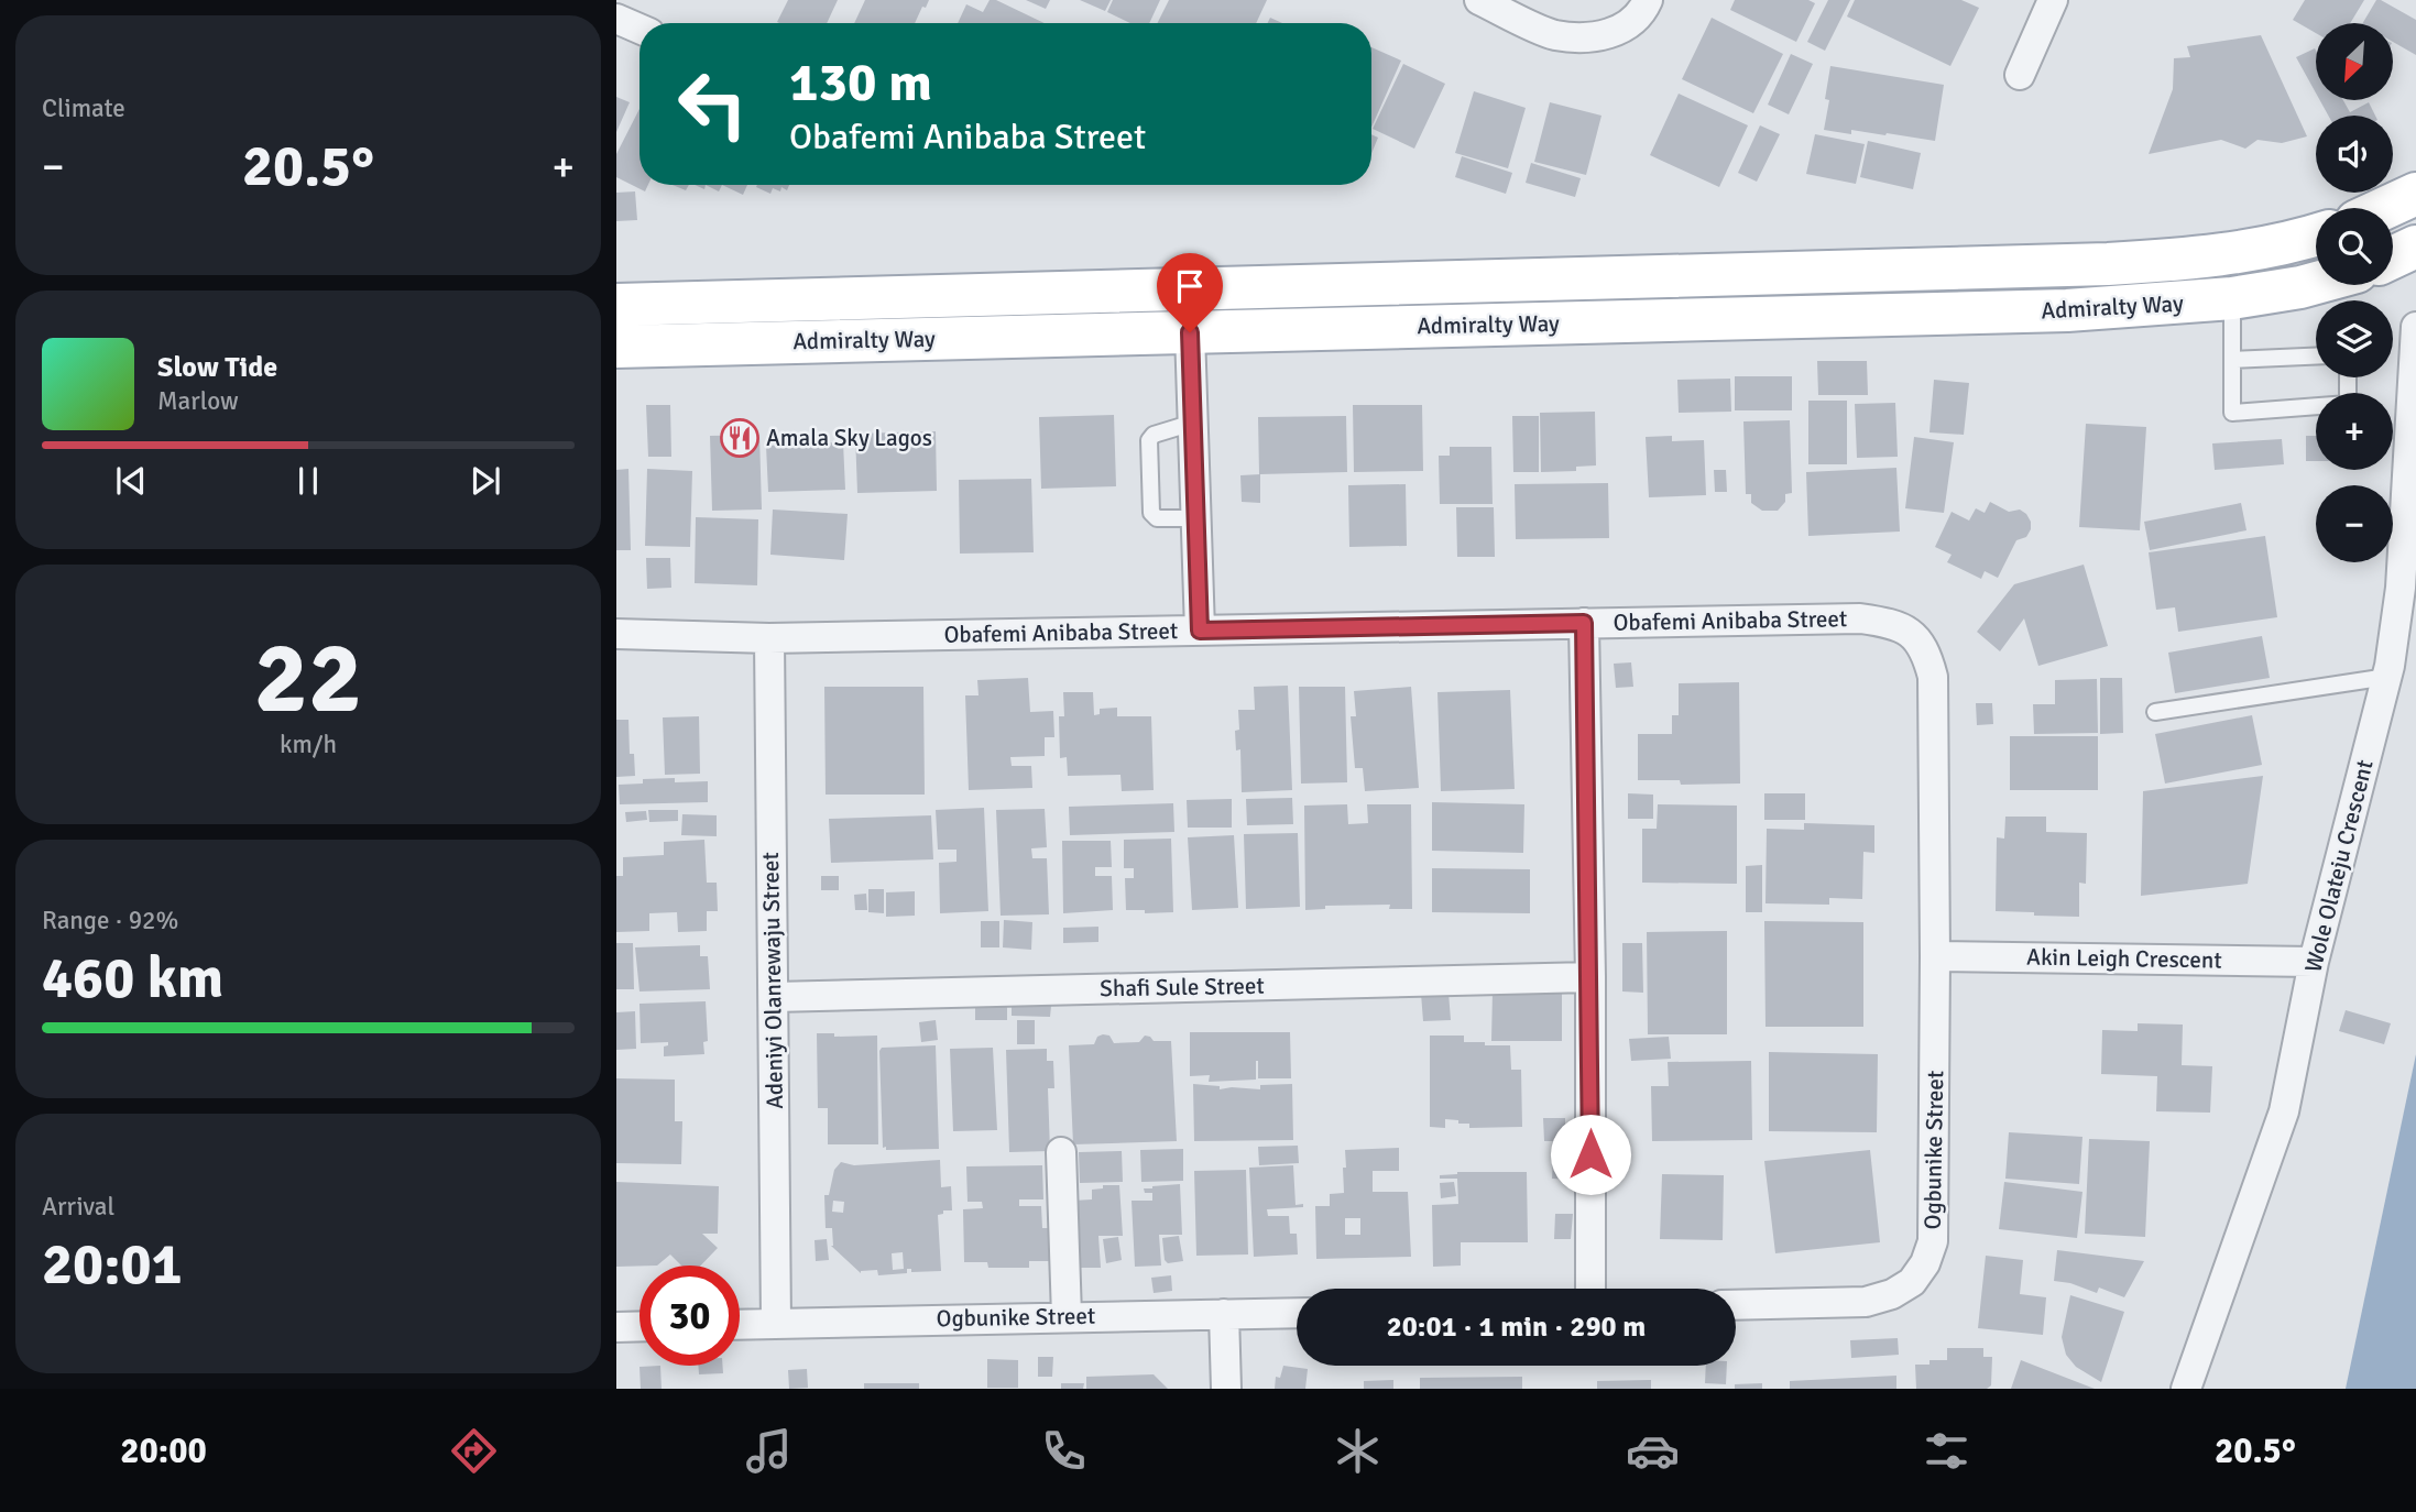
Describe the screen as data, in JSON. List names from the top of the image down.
{
  "streets": {
    "main road": ["Admiralty Way"],
    "street": [
      "Obafemi Anibaba Street",
      "Wole Olateju Crescent",
      "Akin Leigh Crescent",
      "Adeniyi Olanrewaju Street",
      "Shafi Sule Street",
      "Ogbunike Street"
    ]
  },
  "crossings": [
    ["Obafemi Anibaba Street", "Akin Leigh Crescent"],
    ["Obafemi Anibaba Street", "Adeniyi Olanrewaju Street"],
    ["Obafemi Anibaba Street", "Ogbunike Street"],
    ["Wole Olateju Crescent", "Akin Leigh Crescent"],
    ["Akin Leigh Crescent", "Ogbunike Street"],
    ["Adeniyi Olanrewaju Street", "Shafi Sule Street"],
    ["Adeniyi Olanrewaju Street", "Ogbunike Street"]
  ],
  "places": {
    "restaurant": ["Amala Sky Lagos"]
  },
  "north": "bottom left",
  "page": {
    "tile": [
      "Climate",
      ["22", "km/h"],
      ["Range · 92%", "460 km"],
      ["Arrival", "20:01"]
    ],
    "map_buttons": ["+", "−"],
    "turn": ["130 m", "Obafemi Anibaba Street"],
    "heat": ["−", "20.5°", "+"],
    "song": ["Slow Tide", "Marlow"],
    "limit": "30",
    "trip": "20:01 · 1 min · 290 m",
    "tabs": ["20:00", "20.5°"]
  }
}
